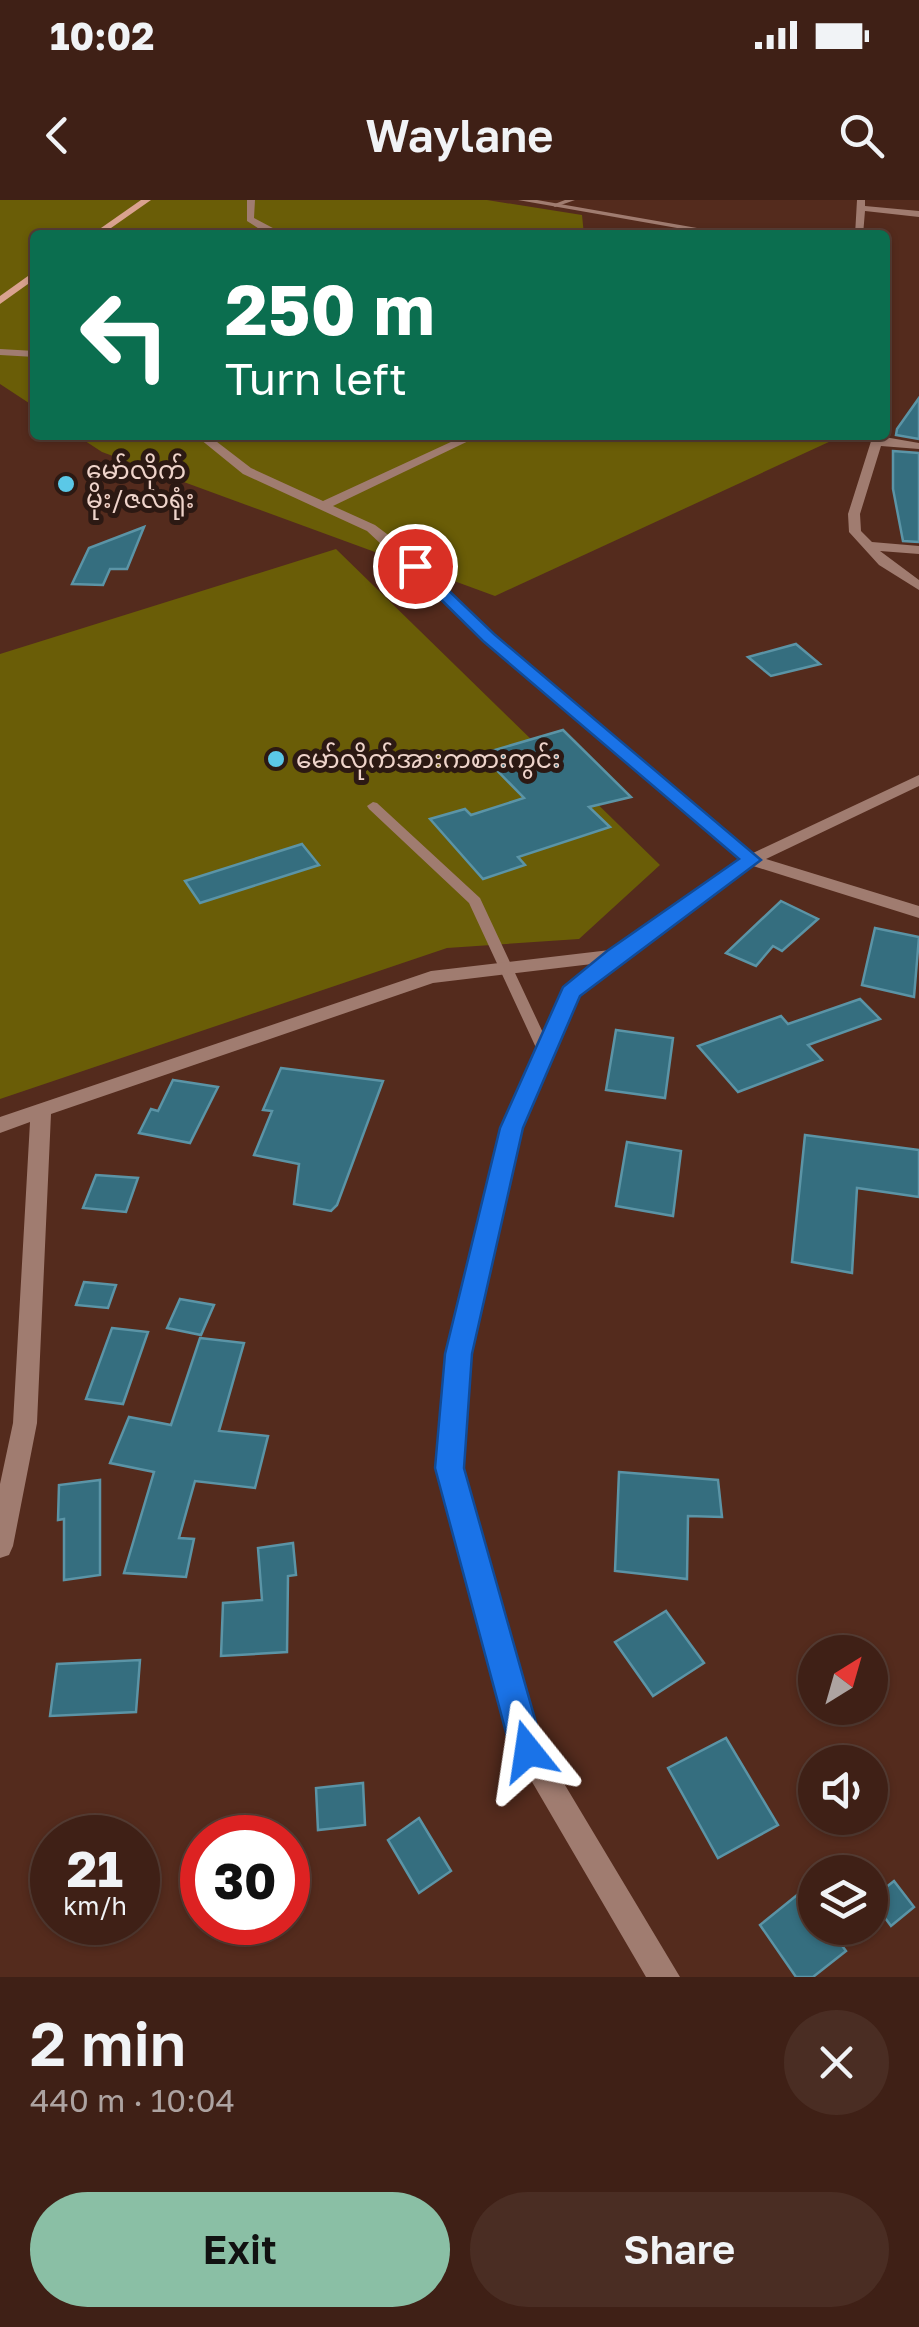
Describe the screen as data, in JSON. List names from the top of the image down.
{
  "places": ["မော်လိုက် မိုး/ဇလရုံး", "မော်လိုက်အားကစားကွင်း"],
  "north": "top right",
  "page": {
    "status": "10:02",
    "header": "Waylane",
    "turn": ["250 m", "Turn left"],
    "speed": "21 km/h",
    "limit": "30",
    "heading": ["2 min", "440 m · 10:04"],
    "buttons": ["Exit", "Share"]
  }
}
